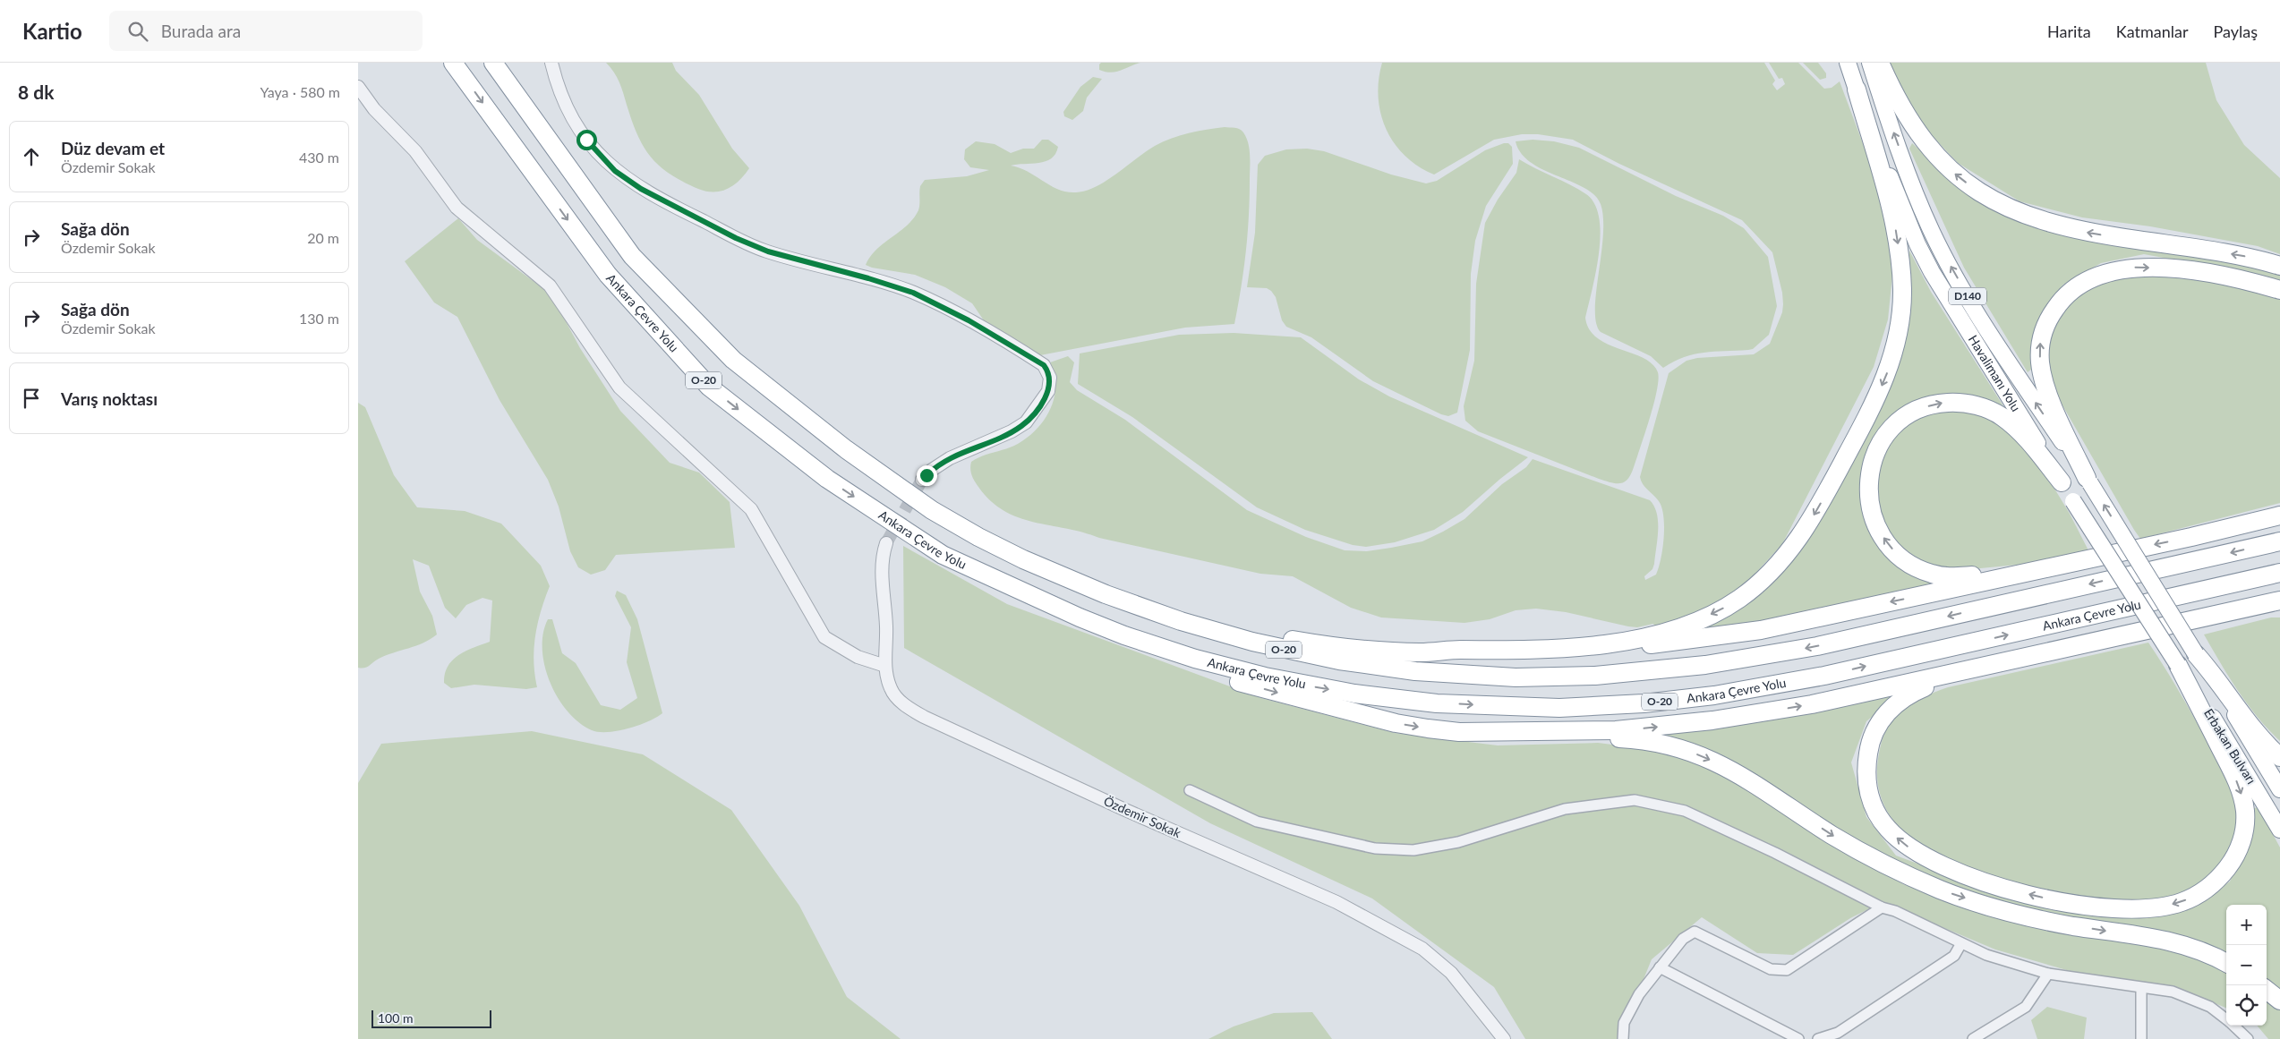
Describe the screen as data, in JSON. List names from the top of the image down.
{
  "streets": {
    "highway": [
      "D140",
      "Ankara Çevre Yolu",
      "Havalimanı Yolu",
      "O-20",
      "Erbakan Bulvarı"
    ],
    "street": ["Özdemir Sokak"]
  },
  "crossings": [
    ["Havalimanı Yolu", "Erbakan Bulvarı"]
  ],
  "scale_bar": "100 m",
  "page": {
    "header": "Kartio",
    "search": "Burada ara",
    "nav": ["Harita", "Katmanlar", "Paylaş"],
    "heading": ["8 dk", "Yaya · 580 m"],
    "list": [
      ["Düz devam et", "Özdemir Sokak", "430 m"],
      ["Sağa dön", "Özdemir Sokak", "20 m"],
      ["Sağa dön", "Özdemir Sokak", "130 m"],
      "Varış noktası"
    ],
    "map_buttons": ["+", "−"],
    "scale": "100 m"
  }
}
